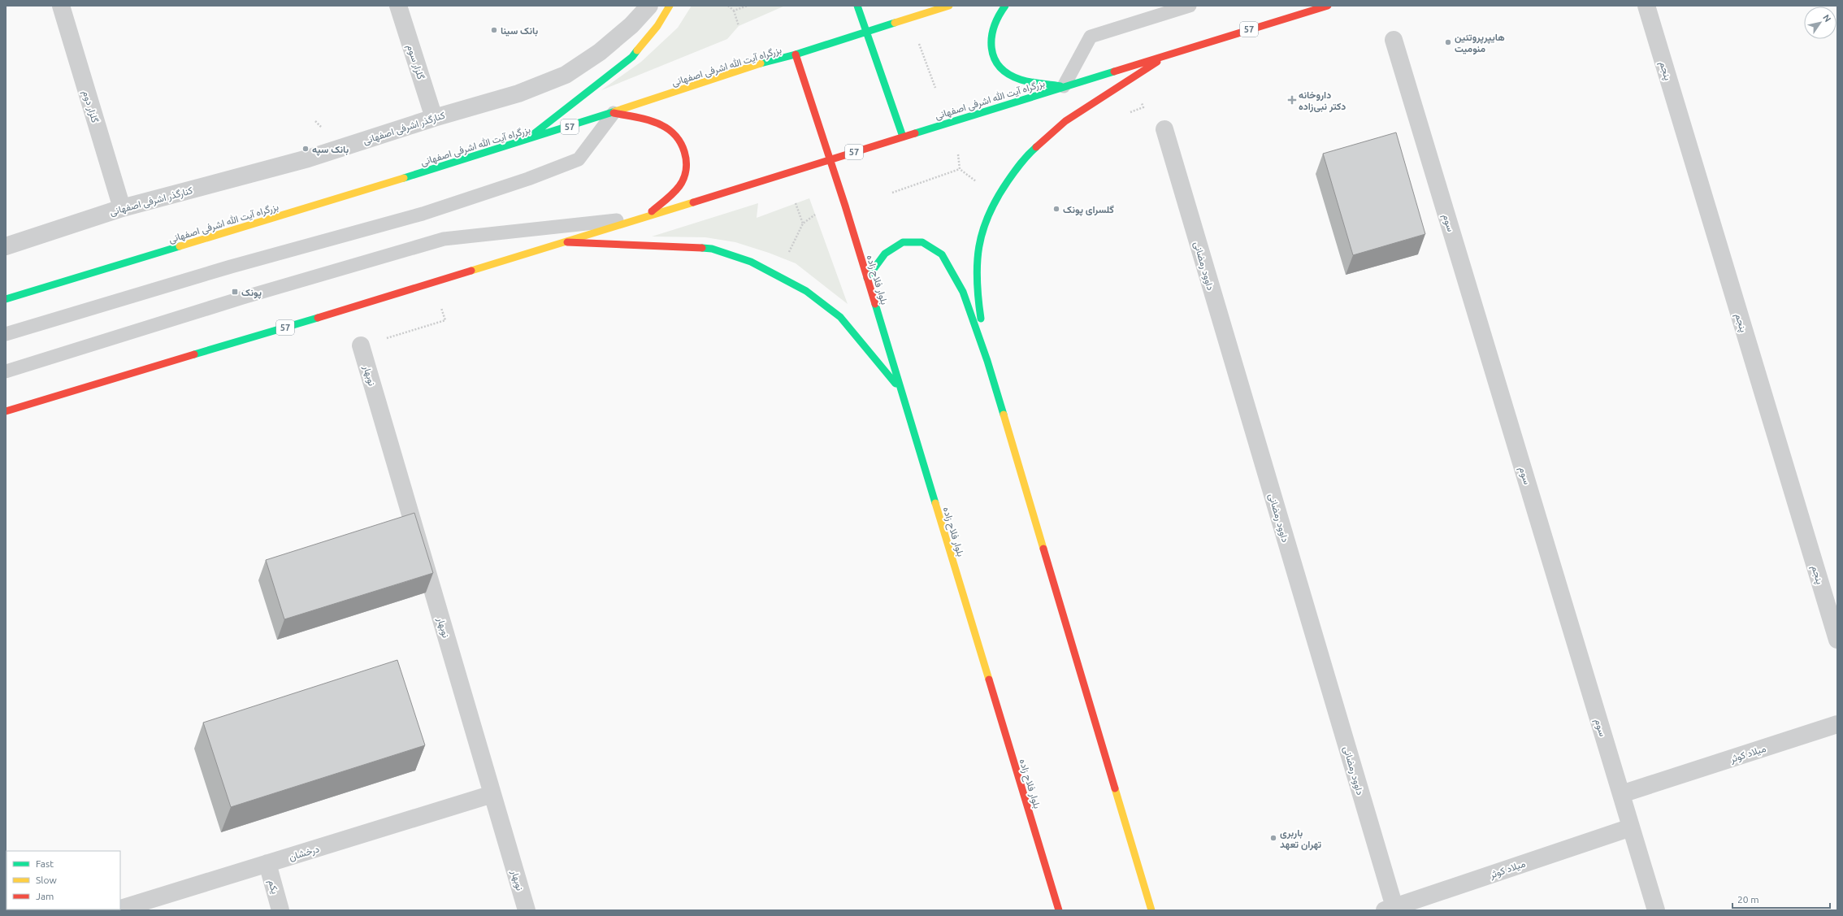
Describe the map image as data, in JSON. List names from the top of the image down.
{
  "streets": {
    "main road": ["57", "بزرگراه آیت الله اشرفی اصفهانی", "بلوار فلاح زاده"],
    "street": [
      "گلزار سوم",
      "پنجم",
      "گلزار دوم",
      "کنارگذر اشرفی اصفهانی",
      "سوم",
      "داوود رمضانی",
      "نوبهار",
      "میلاد کوثر",
      "درخشان",
      "یکم"
    ]
  },
  "crossings": [
    ["57", "بزرگراه آیت الله اشرفی اصفهانی"],
    ["گلزار سوم", "کنارگذر اشرفی اصفهانی"],
    ["بزرگراه آیت الله اشرفی اصفهانی", "بلوار فلاح زاده"],
    ["گلزار دوم", "کنارگذر اشرفی اصفهانی"],
    ["سوم", "میلاد کوثر"],
    ["داوود رمضانی", "میلاد کوثر"],
    ["نوبهار", "درخشان"],
    ["درخشان", "یکم"]
  ],
  "places": {
    "other": [
      "بانک سینا",
      "هایپرپروتئین منومیت",
      "بانک سپه",
      "گلسرای پونک",
      "باربری تهران تعهد"
    ],
    "health": ["داروخانه دکتر نبی‌زاده"],
    "transit": ["پونک"]
  },
  "legend": ["Fast", "Slow", "Jam"],
  "scale_bar": "20 m",
  "north": "top right"
}
